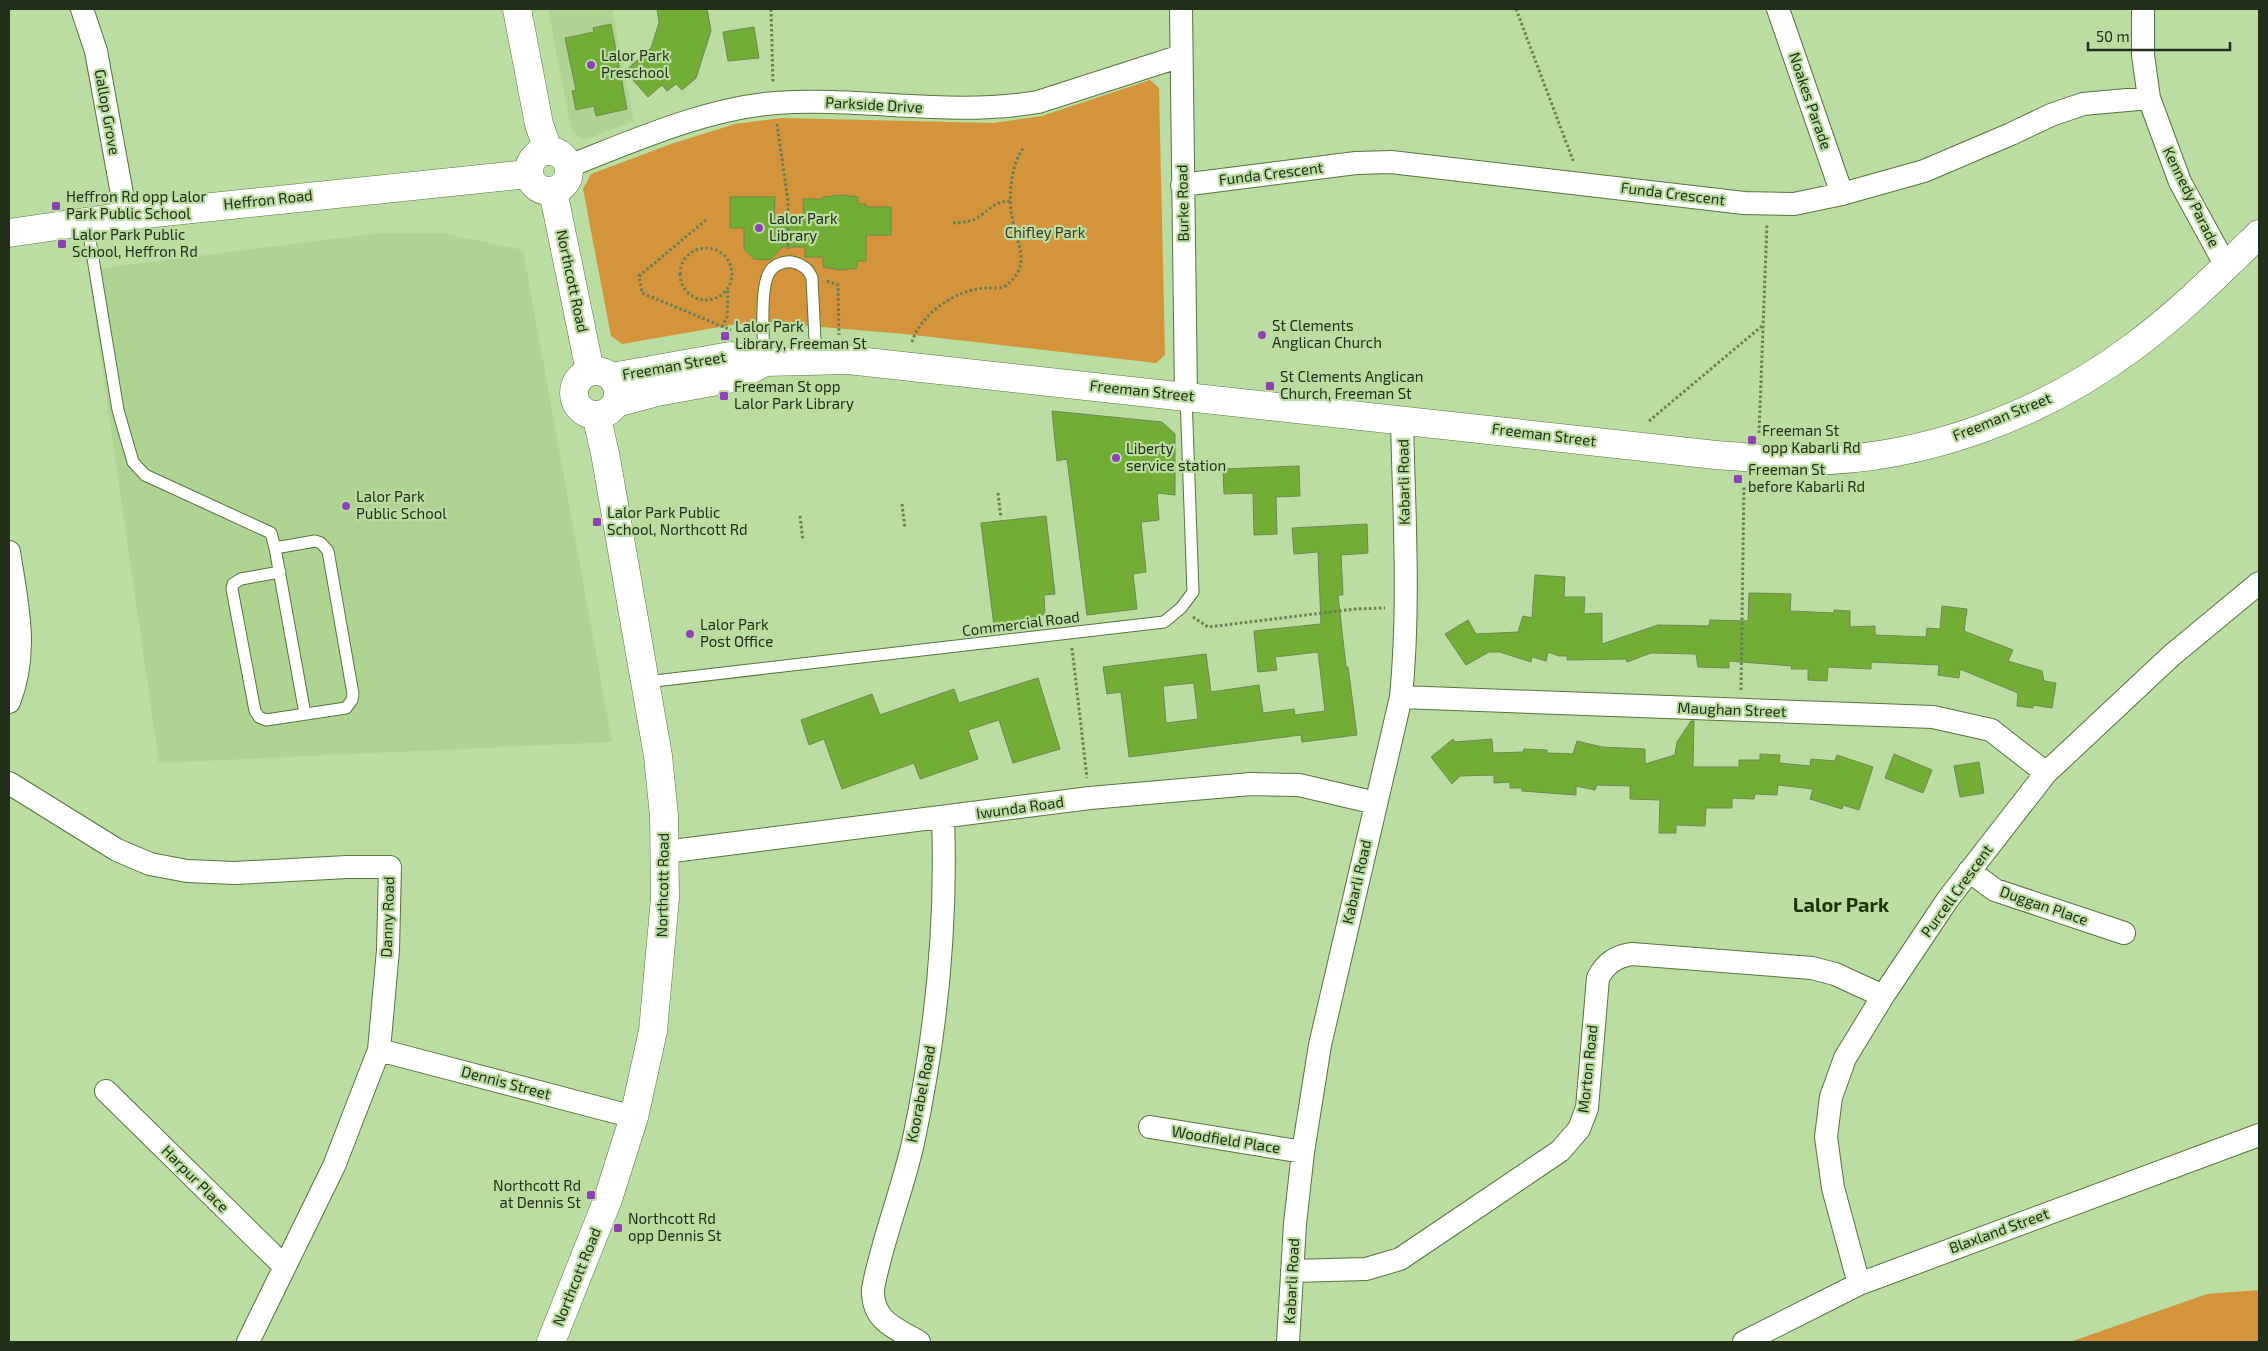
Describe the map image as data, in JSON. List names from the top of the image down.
{
  "streets": {
    "street": [
      "Noakes Parade",
      "Parkside Drive",
      "Gallop Grove",
      "Funda Crescent",
      "Kennedy Parade",
      "Heffron Road",
      "Burke Road",
      "Northcott Road",
      "Freeman Street",
      "Kabarli Road",
      "Maughan Street",
      "Iwunda Road",
      "Purcell Crescent",
      "Duggan Place",
      "Danny Road",
      "Morton Road",
      "Dennis Street",
      "Koorabel Road",
      "Woodfield Place",
      "Harpur Place",
      "Blaxland Street"
    ],
    "lane": ["Commercial Road"]
  },
  "crossings": [
    ["Noakes Parade", "Funda Crescent"],
    ["Parkside Drive", "Heffron Road"],
    ["Parkside Drive", "Burke Road"],
    ["Parkside Drive", "Northcott Road"],
    ["Gallop Grove", "Heffron Road"],
    ["Funda Crescent", "Kennedy Parade"],
    ["Funda Crescent", "Burke Road"],
    ["Kennedy Parade", "Freeman Street"],
    ["Heffron Road", "Northcott Road"],
    ["Burke Road", "Freeman Street"],
    ["Burke Road", "Commercial Road"],
    ["Northcott Road", "Freeman Street"],
    ["Northcott Road", "Commercial Road"],
    ["Northcott Road", "Iwunda Road"],
    ["Northcott Road", "Dennis Street"],
    ["Freeman Street", "Kabarli Road"],
    ["Freeman Street", "Commercial Road"],
    ["Kabarli Road", "Maughan Street"],
    ["Kabarli Road", "Iwunda Road"],
    ["Kabarli Road", "Morton Road"],
    ["Kabarli Road", "Woodfield Place"],
    ["Maughan Street", "Purcell Crescent"],
    ["Iwunda Road", "Koorabel Road"],
    ["Purcell Crescent", "Duggan Place"],
    ["Purcell Crescent", "Morton Road"],
    ["Purcell Crescent", "Blaxland Street"],
    ["Danny Road", "Dennis Street"],
    ["Danny Road", "Harpur Place"]
  ],
  "districts": ["Lalor Park"],
  "parks": ["Chifley Park"],
  "places": {
    "other": [
      "Lalor Park Preschool",
      "Lalor Park Library",
      "St Clements Anglican Church",
      "Liberty service station",
      "Lalor Park Public School",
      "Lalor Park Post Office"
    ],
    "transit": [
      "Heffron Rd opp Lalor Park Public School",
      "Lalor Park Public School, Heffron Rd",
      "Lalor Park Library, Freeman St",
      "St Clements Anglican Church, Freeman St",
      "Freeman St opp Lalor Park Library",
      "Freeman St opp Kabarli Rd",
      "Freeman St before Kabarli Rd",
      "Lalor Park Public School, Northcott Rd",
      "Northcott Rd at Dennis St",
      "Northcott Rd opp Dennis St"
    ]
  },
  "scale_bar": "50 m"
}
